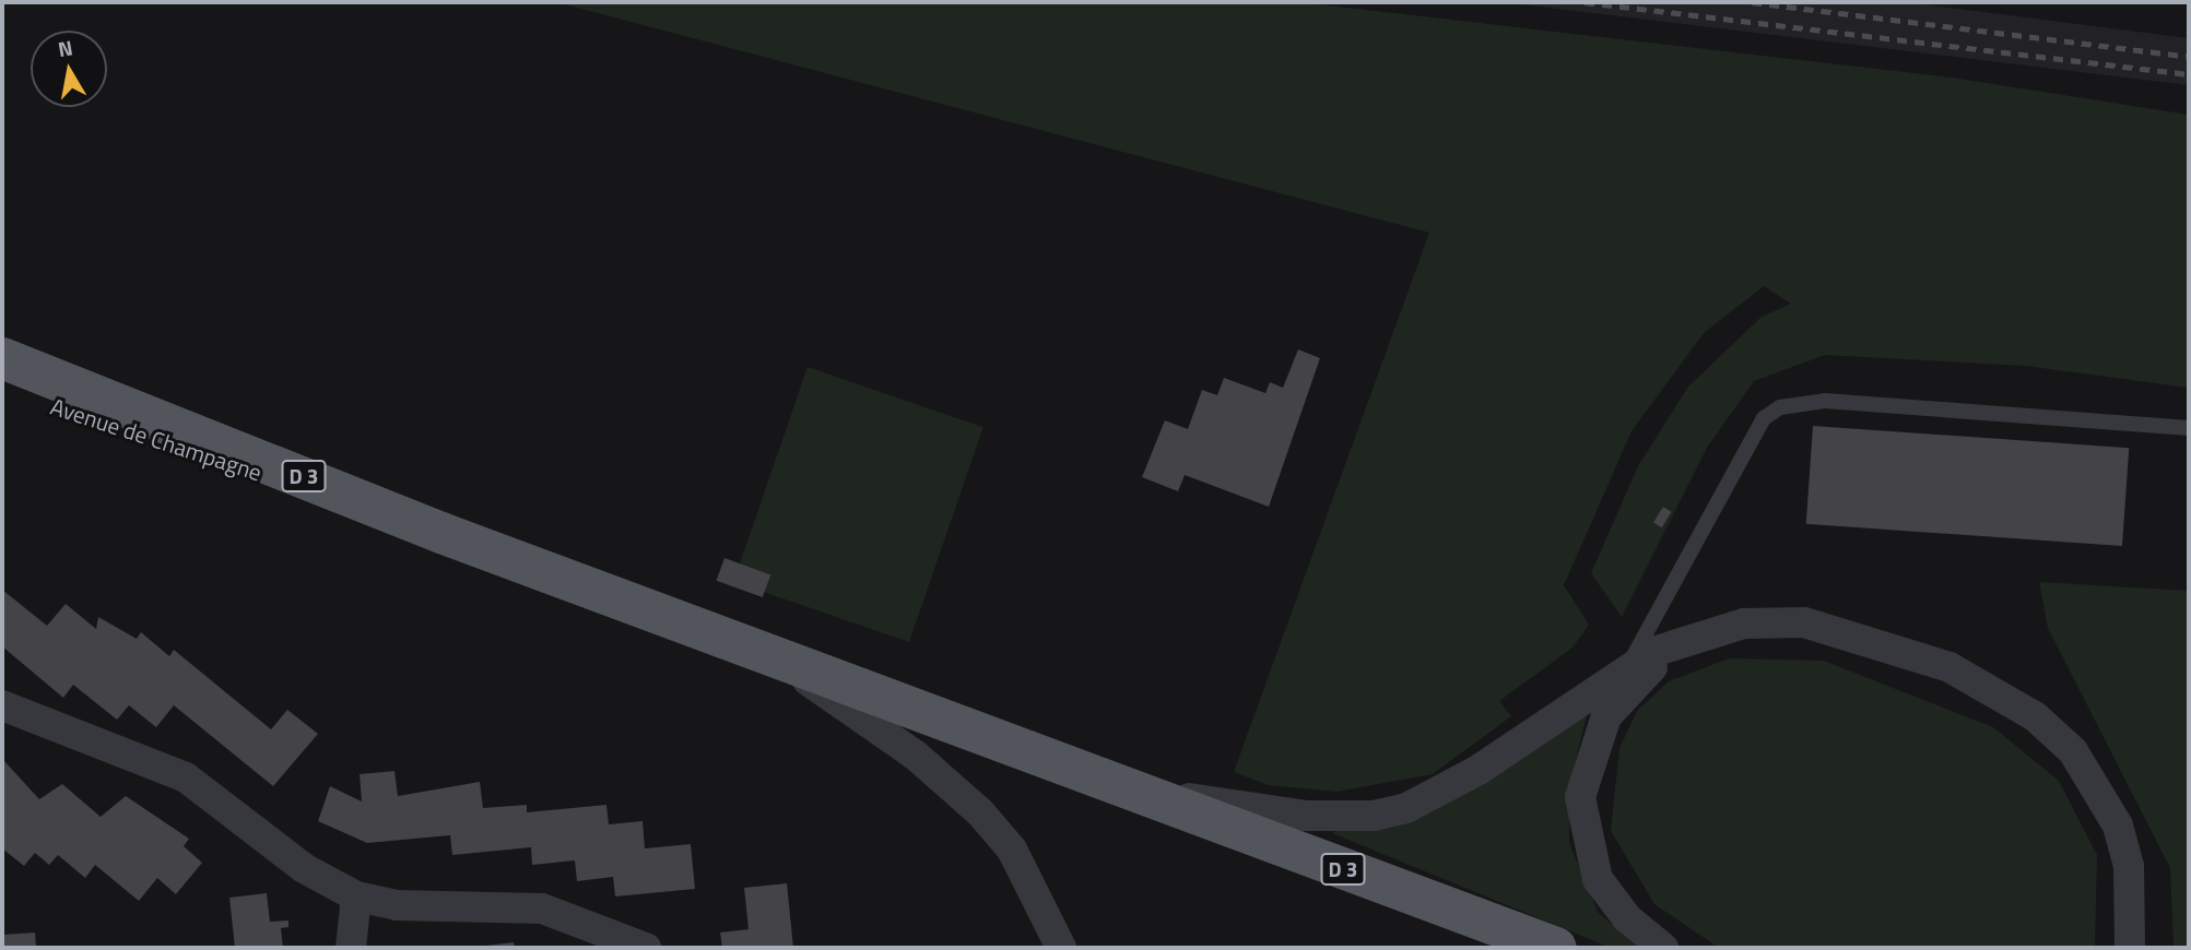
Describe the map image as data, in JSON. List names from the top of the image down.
{
  "streets": {
    "main road": ["Avenue de Champagne", "D 3"]
  },
  "crossings": [
    ["Avenue de Champagne", "D 3"]
  ],
  "north": "top"
}
